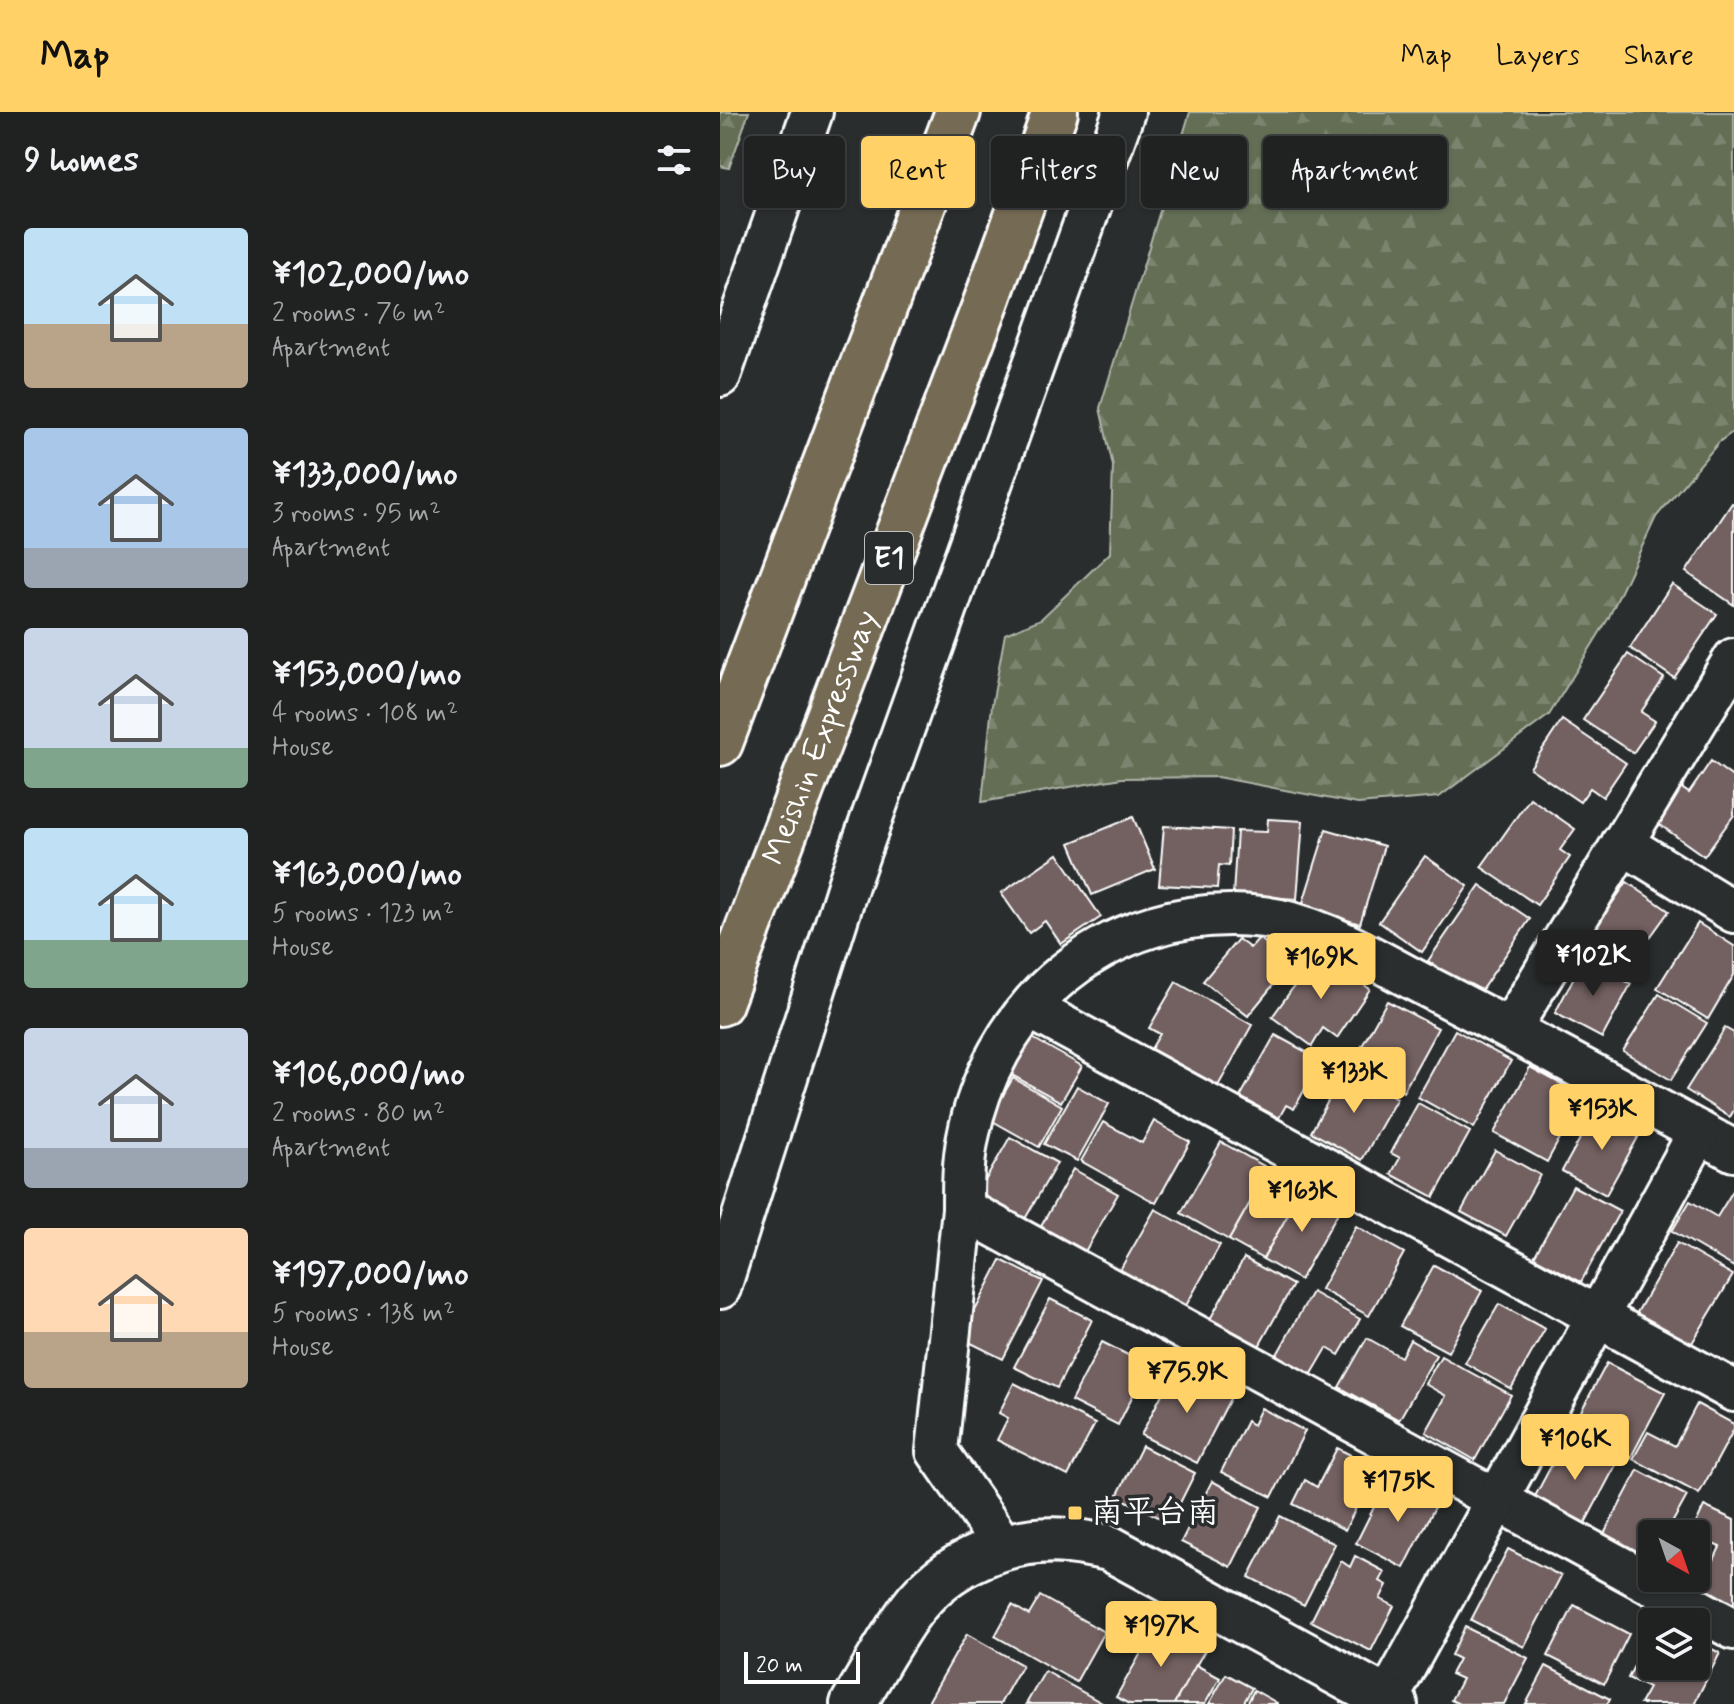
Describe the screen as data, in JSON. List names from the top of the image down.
{
  "streets": {
    "highway": ["E1", "Meishin Expressway"]
  },
  "places": {
    "transit": ["南平台南"]
  },
  "scale_bar": "20 m",
  "north": "bottom right",
  "page": {
    "header": "Map",
    "nav": ["Map", "Layers", "Share"],
    "heading": "9 homes",
    "chip": [
      "Buy",
      "Rent",
      "Filters",
      "New",
      "Apartment"
    ],
    "list": [
      {
        "name": "¥102,000/mo",
        "note": "2 rooms · 76 m² · Apartment"
      },
      {
        "name": "¥133,000/mo",
        "note": "3 rooms · 95 m² · Apartment"
      },
      {
        "name": "¥153,000/mo",
        "note": "4 rooms · 108 m² · House"
      },
      {
        "name": "¥163,000/mo",
        "note": "5 rooms · 123 m² · House"
      },
      {
        "name": "¥106,000/mo",
        "note": "2 rooms · 80 m² · Apartment"
      },
      {
        "name": "¥197,000/mo",
        "note": "5 rooms · 138 m² · House"
      }
    ],
    "price": [
      "¥102K",
      "¥169K",
      "¥133K",
      "¥153K",
      "¥163K",
      "¥75.9K",
      "¥106K",
      "¥175K",
      "¥197K"
    ],
    "scale": "20 m"
  }
}
